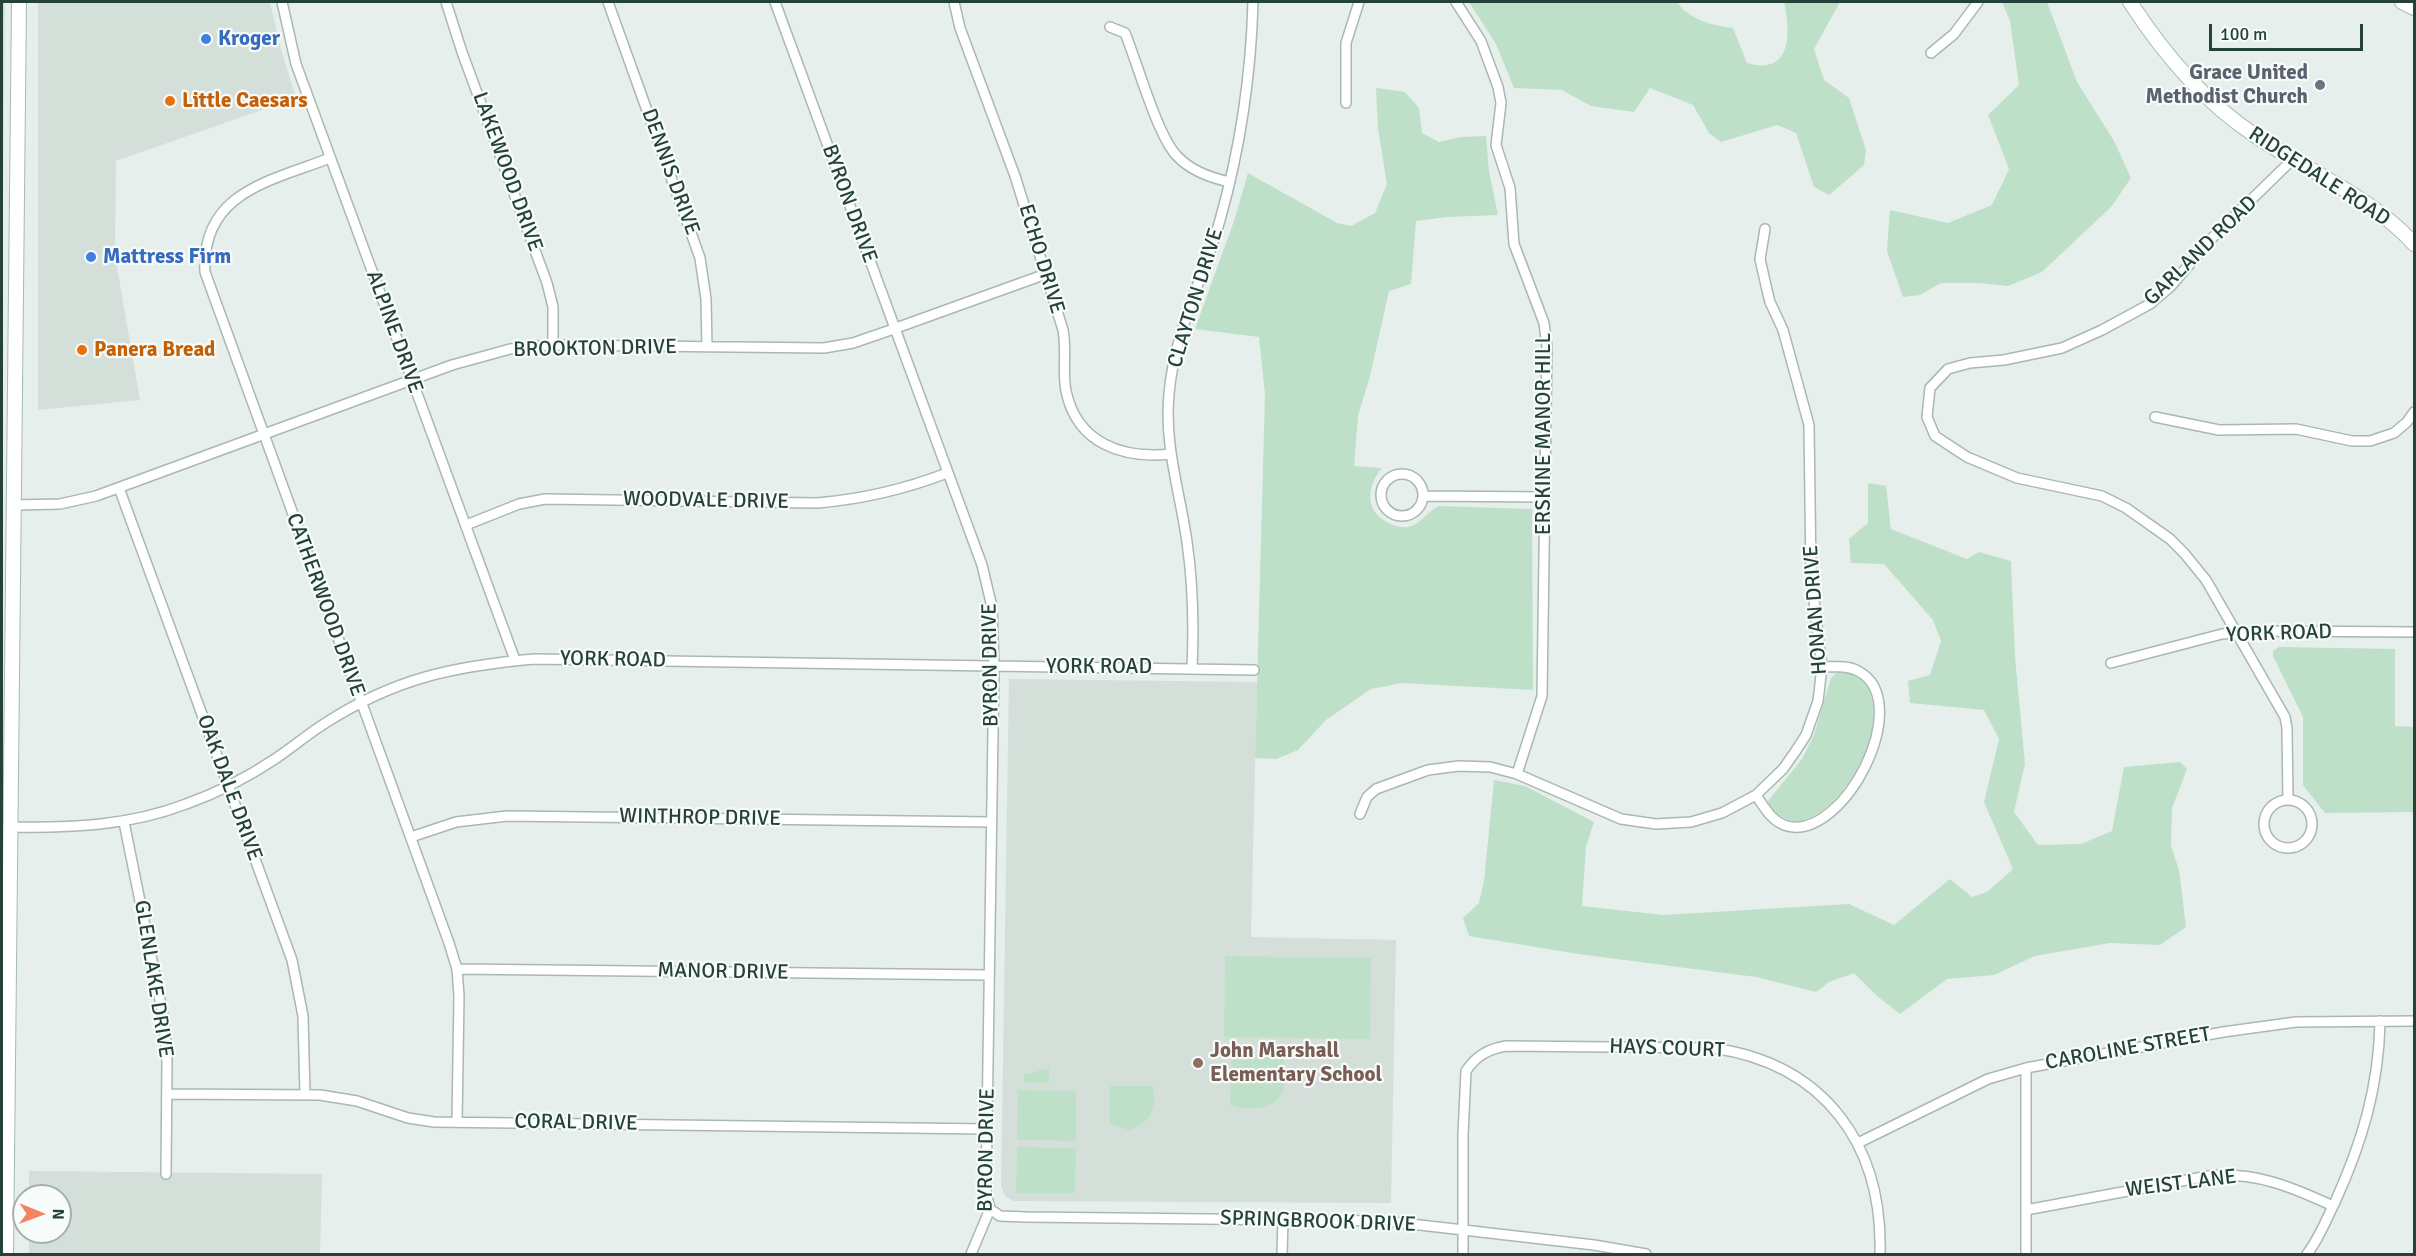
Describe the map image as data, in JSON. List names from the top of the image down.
{
  "streets": {
    "main road": ["RIDGEDALE ROAD"],
    "street": [
      "LAKEWOOD DRIVE",
      "DENNIS DRIVE",
      "BYRON DRIVE",
      "GARLAND ROAD",
      "ECHO DRIVE",
      "CLAYTON DRIVE",
      "ALPINE DRIVE",
      "BROOKTON DRIVE",
      "ERSKINE MANOR HILL",
      "WOODVALE DRIVE",
      "CATHERWOOD DRIVE",
      "HONAN DRIVE",
      "YORK ROAD",
      "OAK DALE DRIVE",
      "WINTHROP DRIVE",
      "MANOR DRIVE",
      "GLENLAKE DRIVE",
      "HAYS COURT",
      "CAROLINE STREET",
      "CORAL DRIVE",
      "WEIST LANE",
      "SPRINGBROOK DRIVE"
    ]
  },
  "crossings": [
    ["LAKEWOOD DRIVE", "BROOKTON DRIVE"],
    ["DENNIS DRIVE", "BROOKTON DRIVE"],
    ["RIDGEDALE ROAD", "GARLAND ROAD"],
    ["BYRON DRIVE", "BROOKTON DRIVE"],
    ["BYRON DRIVE", "WOODVALE DRIVE"],
    ["BYRON DRIVE", "YORK ROAD"],
    ["BYRON DRIVE", "WINTHROP DRIVE"],
    ["BYRON DRIVE", "MANOR DRIVE"],
    ["BYRON DRIVE", "CORAL DRIVE"],
    ["BYRON DRIVE", "SPRINGBROOK DRIVE"],
    ["GARLAND ROAD", "YORK ROAD"],
    ["ECHO DRIVE", "CLAYTON DRIVE"],
    ["ECHO DRIVE", "BROOKTON DRIVE"],
    ["CLAYTON DRIVE", "YORK ROAD"],
    ["ALPINE DRIVE", "BROOKTON DRIVE"],
    ["ALPINE DRIVE", "WOODVALE DRIVE"],
    ["ALPINE DRIVE", "CATHERWOOD DRIVE"],
    ["ALPINE DRIVE", "YORK ROAD"],
    ["BROOKTON DRIVE", "CATHERWOOD DRIVE"],
    ["BROOKTON DRIVE", "OAK DALE DRIVE"],
    ["ERSKINE MANOR HILL", "HONAN DRIVE"],
    ["CATHERWOOD DRIVE", "YORK ROAD"],
    ["CATHERWOOD DRIVE", "WINTHROP DRIVE"],
    ["CATHERWOOD DRIVE", "MANOR DRIVE"],
    ["CATHERWOOD DRIVE", "CORAL DRIVE"],
    ["YORK ROAD", "OAK DALE DRIVE"],
    ["YORK ROAD", "GLENLAKE DRIVE"],
    ["OAK DALE DRIVE", "CORAL DRIVE"],
    ["GLENLAKE DRIVE", "CORAL DRIVE"],
    ["HAYS COURT", "CAROLINE STREET"],
    ["HAYS COURT", "SPRINGBROOK DRIVE"]
  ],
  "places": [
    "Kroger",
    "Grace United Methodist Church",
    "Little Caesars",
    "Mattress Firm",
    "Panera Bread",
    "John Marshall Elementary School"
  ],
  "scale_bar": "100 m",
  "north": "right"
}
